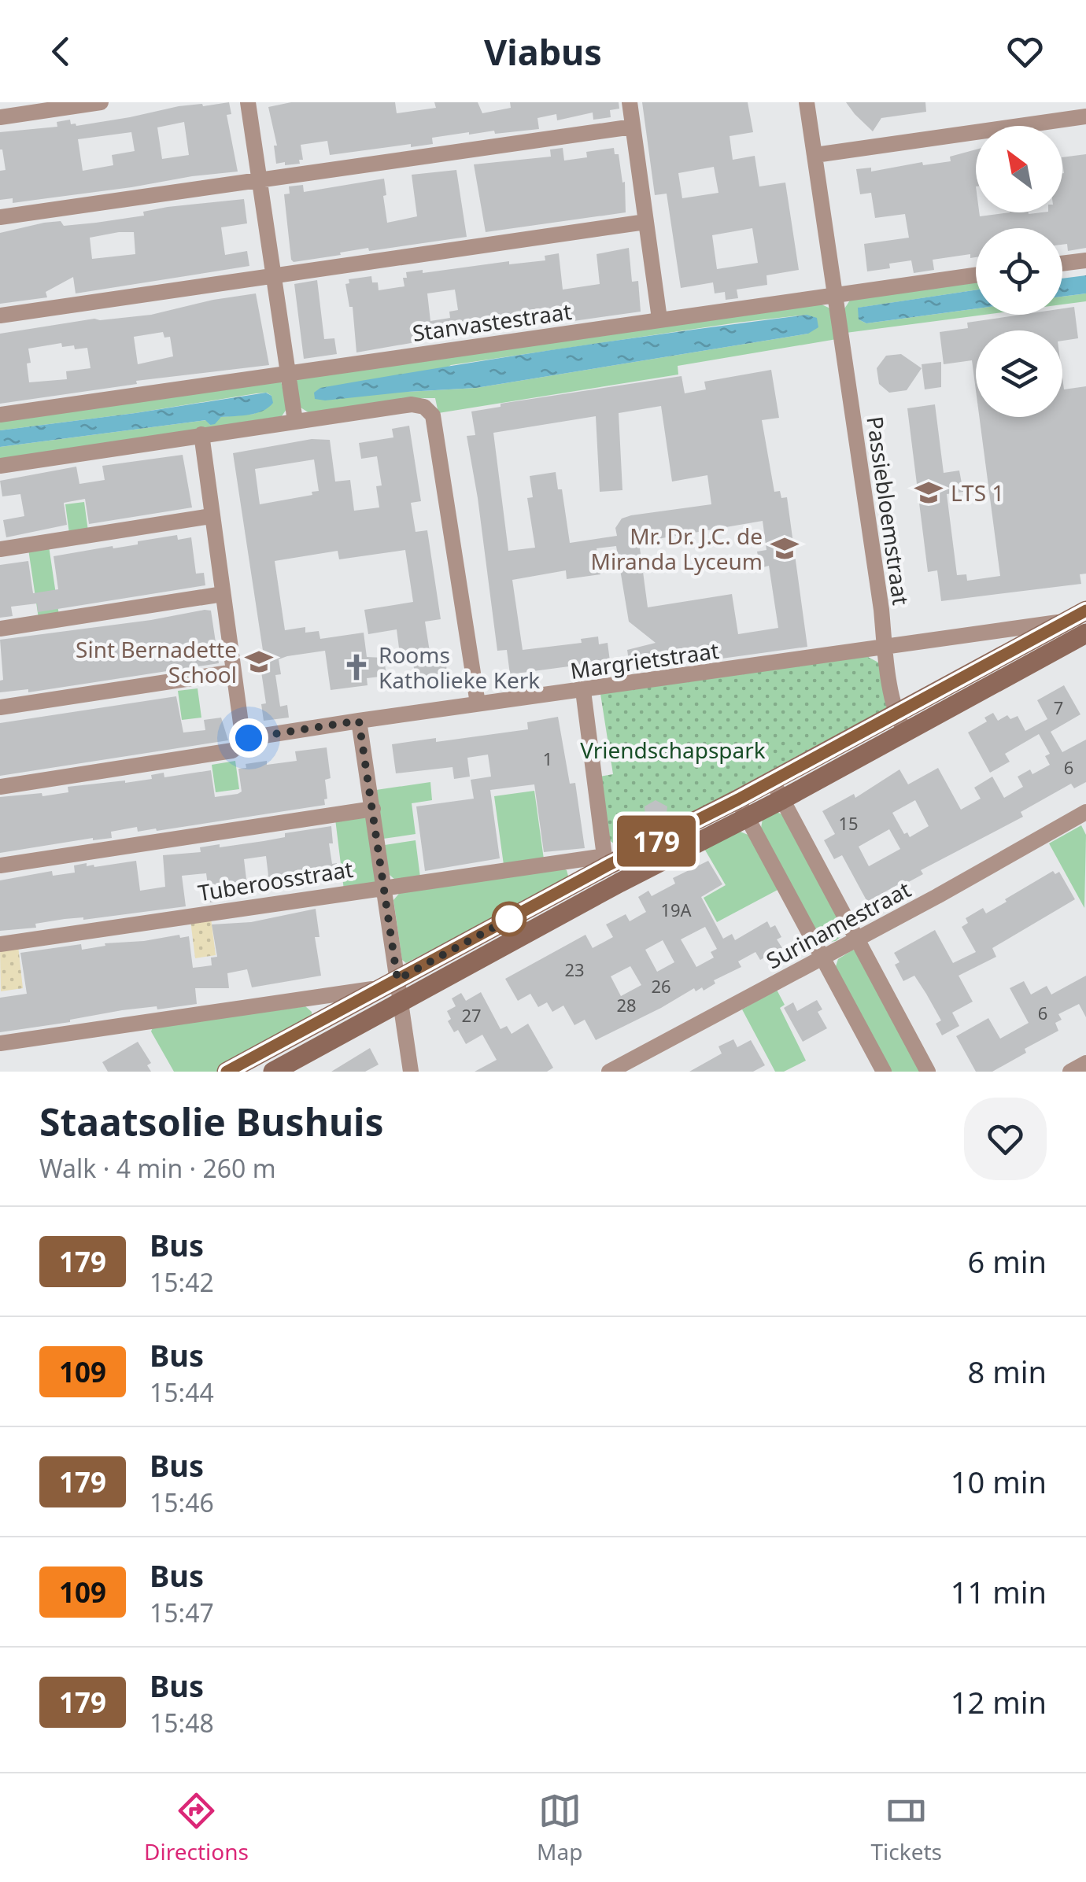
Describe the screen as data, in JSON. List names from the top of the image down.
{
  "streets": {
    "street": [
      "Stanvastestraat",
      "Passiebloemstraat",
      "Margrietstraat",
      "Tuberoosstraat",
      "Surinamestraat"
    ]
  },
  "crossings": [
    ["Stanvastestraat", "Passiebloemstraat"],
    ["Passiebloemstraat", "Margrietstraat"]
  ],
  "parks": ["Vriendschapspark"],
  "places": {
    "school or university": ["LTS 1", "Mr. Dr. J.C. de Miranda Lyceum", "Sint Bernadette School"],
    "church": ["Rooms Katholieke Kerk"]
  },
  "lines": ["bus line 179"],
  "house_numbers": [
    "7",
    "1",
    "6",
    "15",
    "19A",
    "23",
    "26",
    "28",
    "6",
    "27"
  ],
  "north": "top left",
  "page": {
    "header": "Viabus",
    "on_map": "179",
    "heading": ["Staatsolie Bushuis", "Walk · 4 min · 260 m"],
    "list": [
      {
        "mark": "179",
        "name": "Bus",
        "note": "15:42",
        "value": "6 min"
      },
      {
        "mark": "109",
        "name": "Bus",
        "note": "15:44",
        "value": "8 min"
      },
      {
        "mark": "179",
        "name": "Bus",
        "note": "15:46",
        "value": "10 min"
      },
      {
        "mark": "109",
        "name": "Bus",
        "note": "15:47",
        "value": "11 min"
      },
      {
        "mark": "179",
        "name": "Bus",
        "note": "15:48",
        "value": "12 min"
      }
    ],
    "tabs": ["Directions", "Map", "Tickets"]
  }
}
